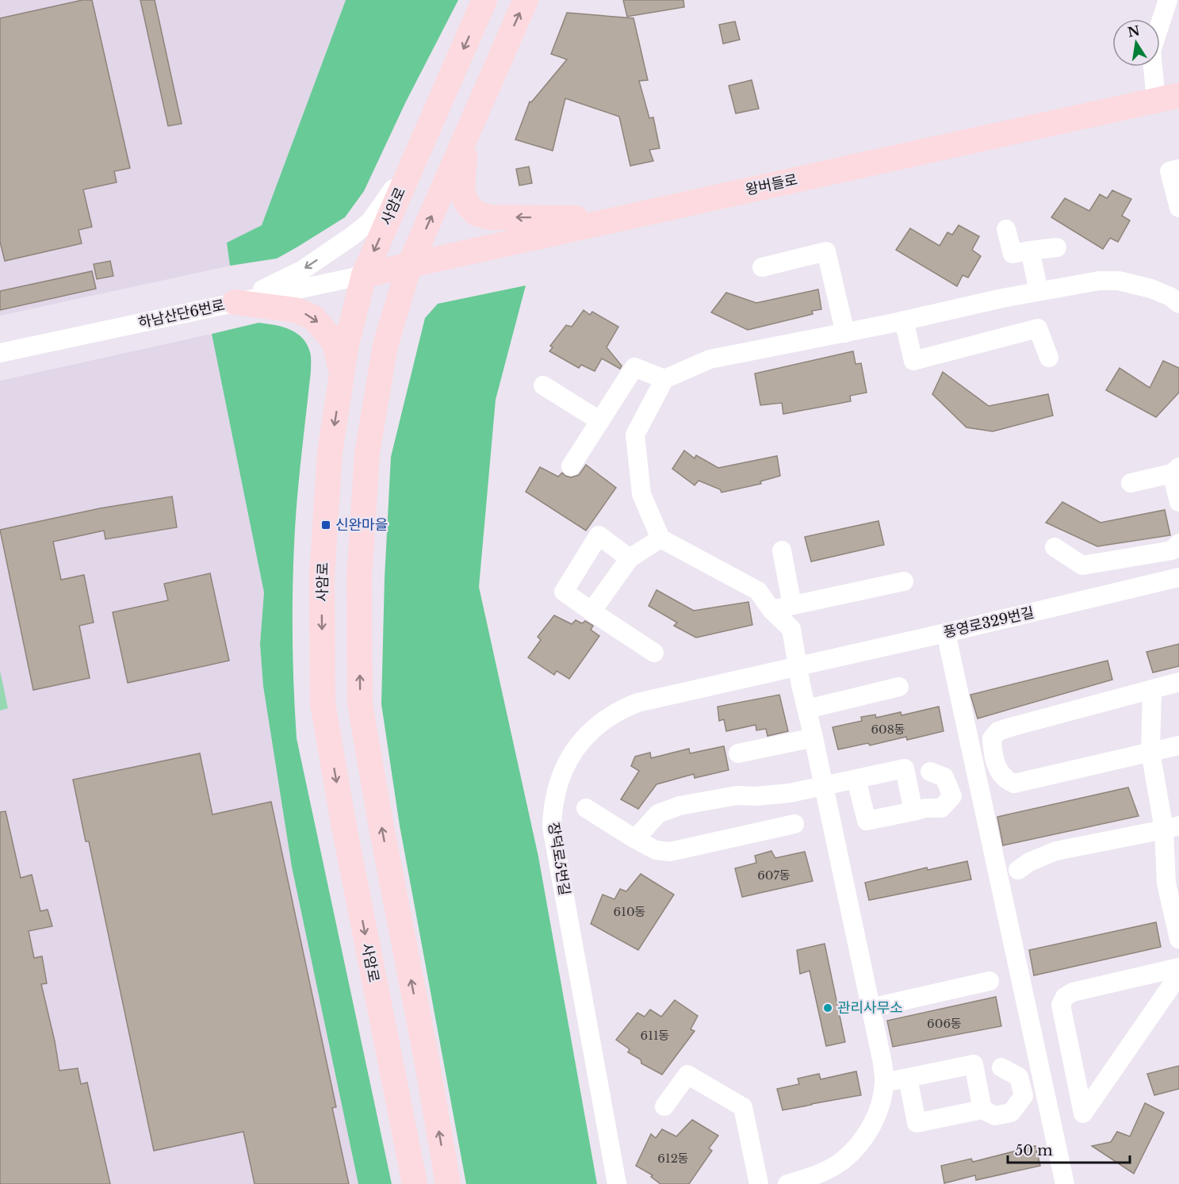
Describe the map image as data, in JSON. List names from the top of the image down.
{
  "streets": {
    "main road": ["왕버들로", "사암로"],
    "street": ["하남산단6번로", "풍영로329번길", "장덕로5번길"]
  },
  "crossings": [
    ["왕버들로", "사암로"],
    ["왕버들로", "하남산단6번로"],
    ["사암로", "하남산단6번로"],
    ["풍영로329번길", "장덕로5번길"]
  ],
  "places": {
    "transit": ["신완마을"],
    "other": ["관리사무소"]
  },
  "house_numbers": [
    "608동",
    "607동",
    "610동",
    "606동",
    "611동",
    "612동"
  ],
  "scale_bar": "50 m",
  "north": "top"
}
